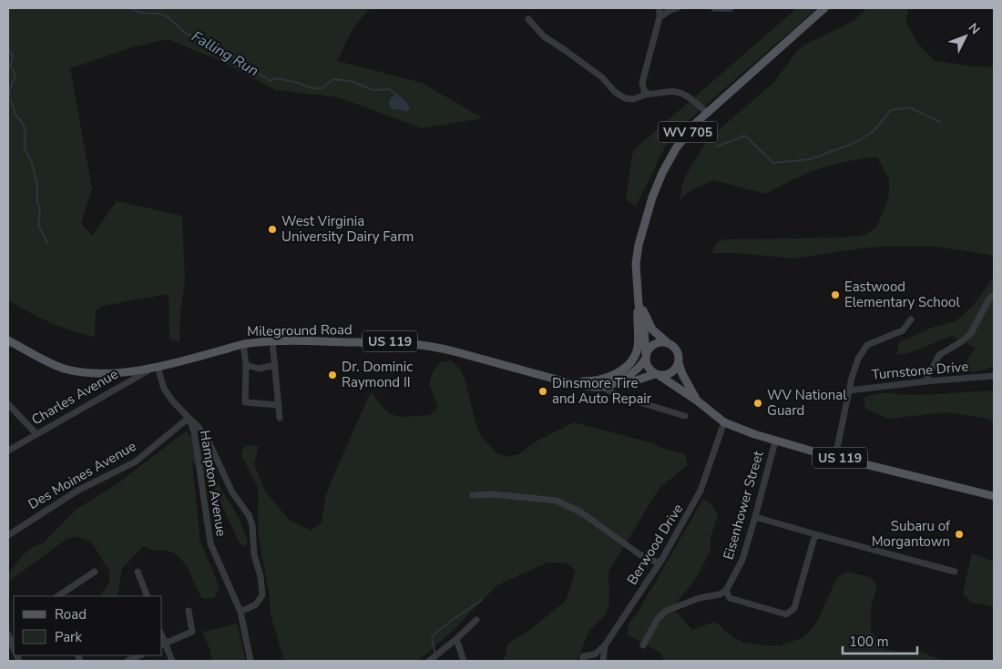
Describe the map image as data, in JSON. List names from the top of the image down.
{
  "streets": {
    "main road": ["WV 705", "Mileground Road", "US 119"],
    "street": [
      "Turnstone Drive",
      "Charles Avenue",
      "Des Moines Avenue",
      "Hampton Avenue",
      "Eisenhower Street",
      "Berwood Drive"
    ]
  },
  "crossings": [
    ["WV 705", "Mileground Road"],
    ["WV 705", "US 119"],
    ["Mileground Road", "US 119"],
    ["Mileground Road", "Charles Avenue"],
    ["Mileground Road", "Hampton Avenue"],
    ["US 119", "Charles Avenue"],
    ["US 119", "Hampton Avenue"],
    ["US 119", "Eisenhower Street"],
    ["US 119", "Berwood Drive"],
    ["Charles Avenue", "Hampton Avenue"],
    ["Des Moines Avenue", "Hampton Avenue"]
  ],
  "water": ["Falling Run"],
  "places": [
    "West Virginia University Dairy Farm",
    "Eastwood Elementary School",
    "Dr. Dominic Raymond II",
    "Dinsmore Tire and Auto Repair",
    "WV National Guard",
    "Subaru of Morgantown"
  ],
  "legend": ["Road", "Park"],
  "scale_bar": "100 m",
  "north": "top right"
}
